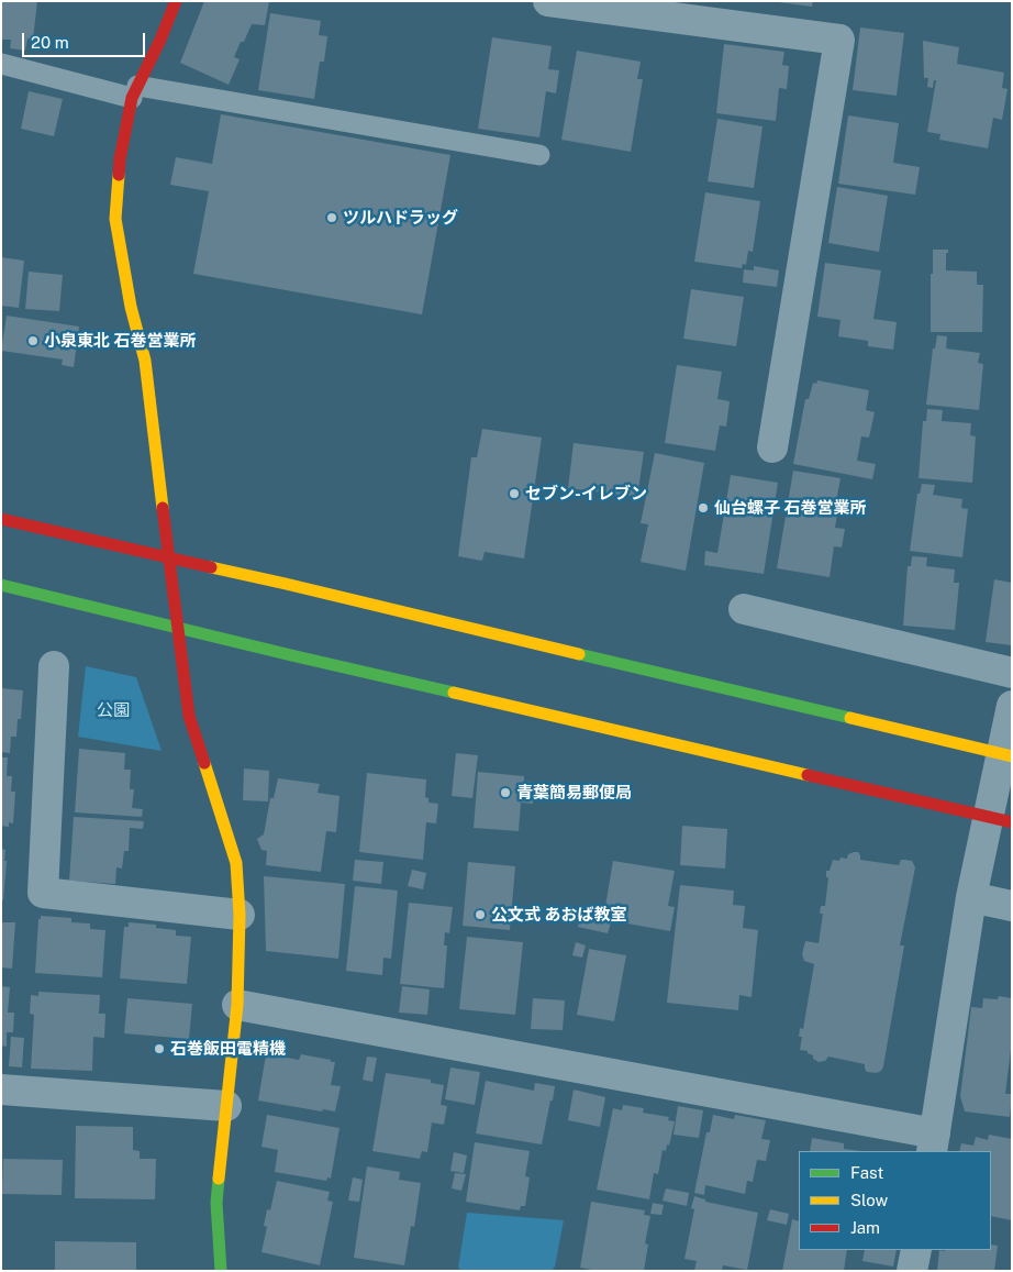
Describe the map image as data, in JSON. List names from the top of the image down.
{
  "parks": ["公園"],
  "places": [
    "ツルハドラッグ",
    "小泉東北 石巻営業所",
    "セブン-イレブン",
    "仙台螺子 石巻営業所",
    "青葉簡易郵便局",
    "公文式 あおば教室",
    "石巻飯田電精機"
  ],
  "legend": ["Fast", "Slow", "Jam"],
  "scale_bar": "20 m"
}
